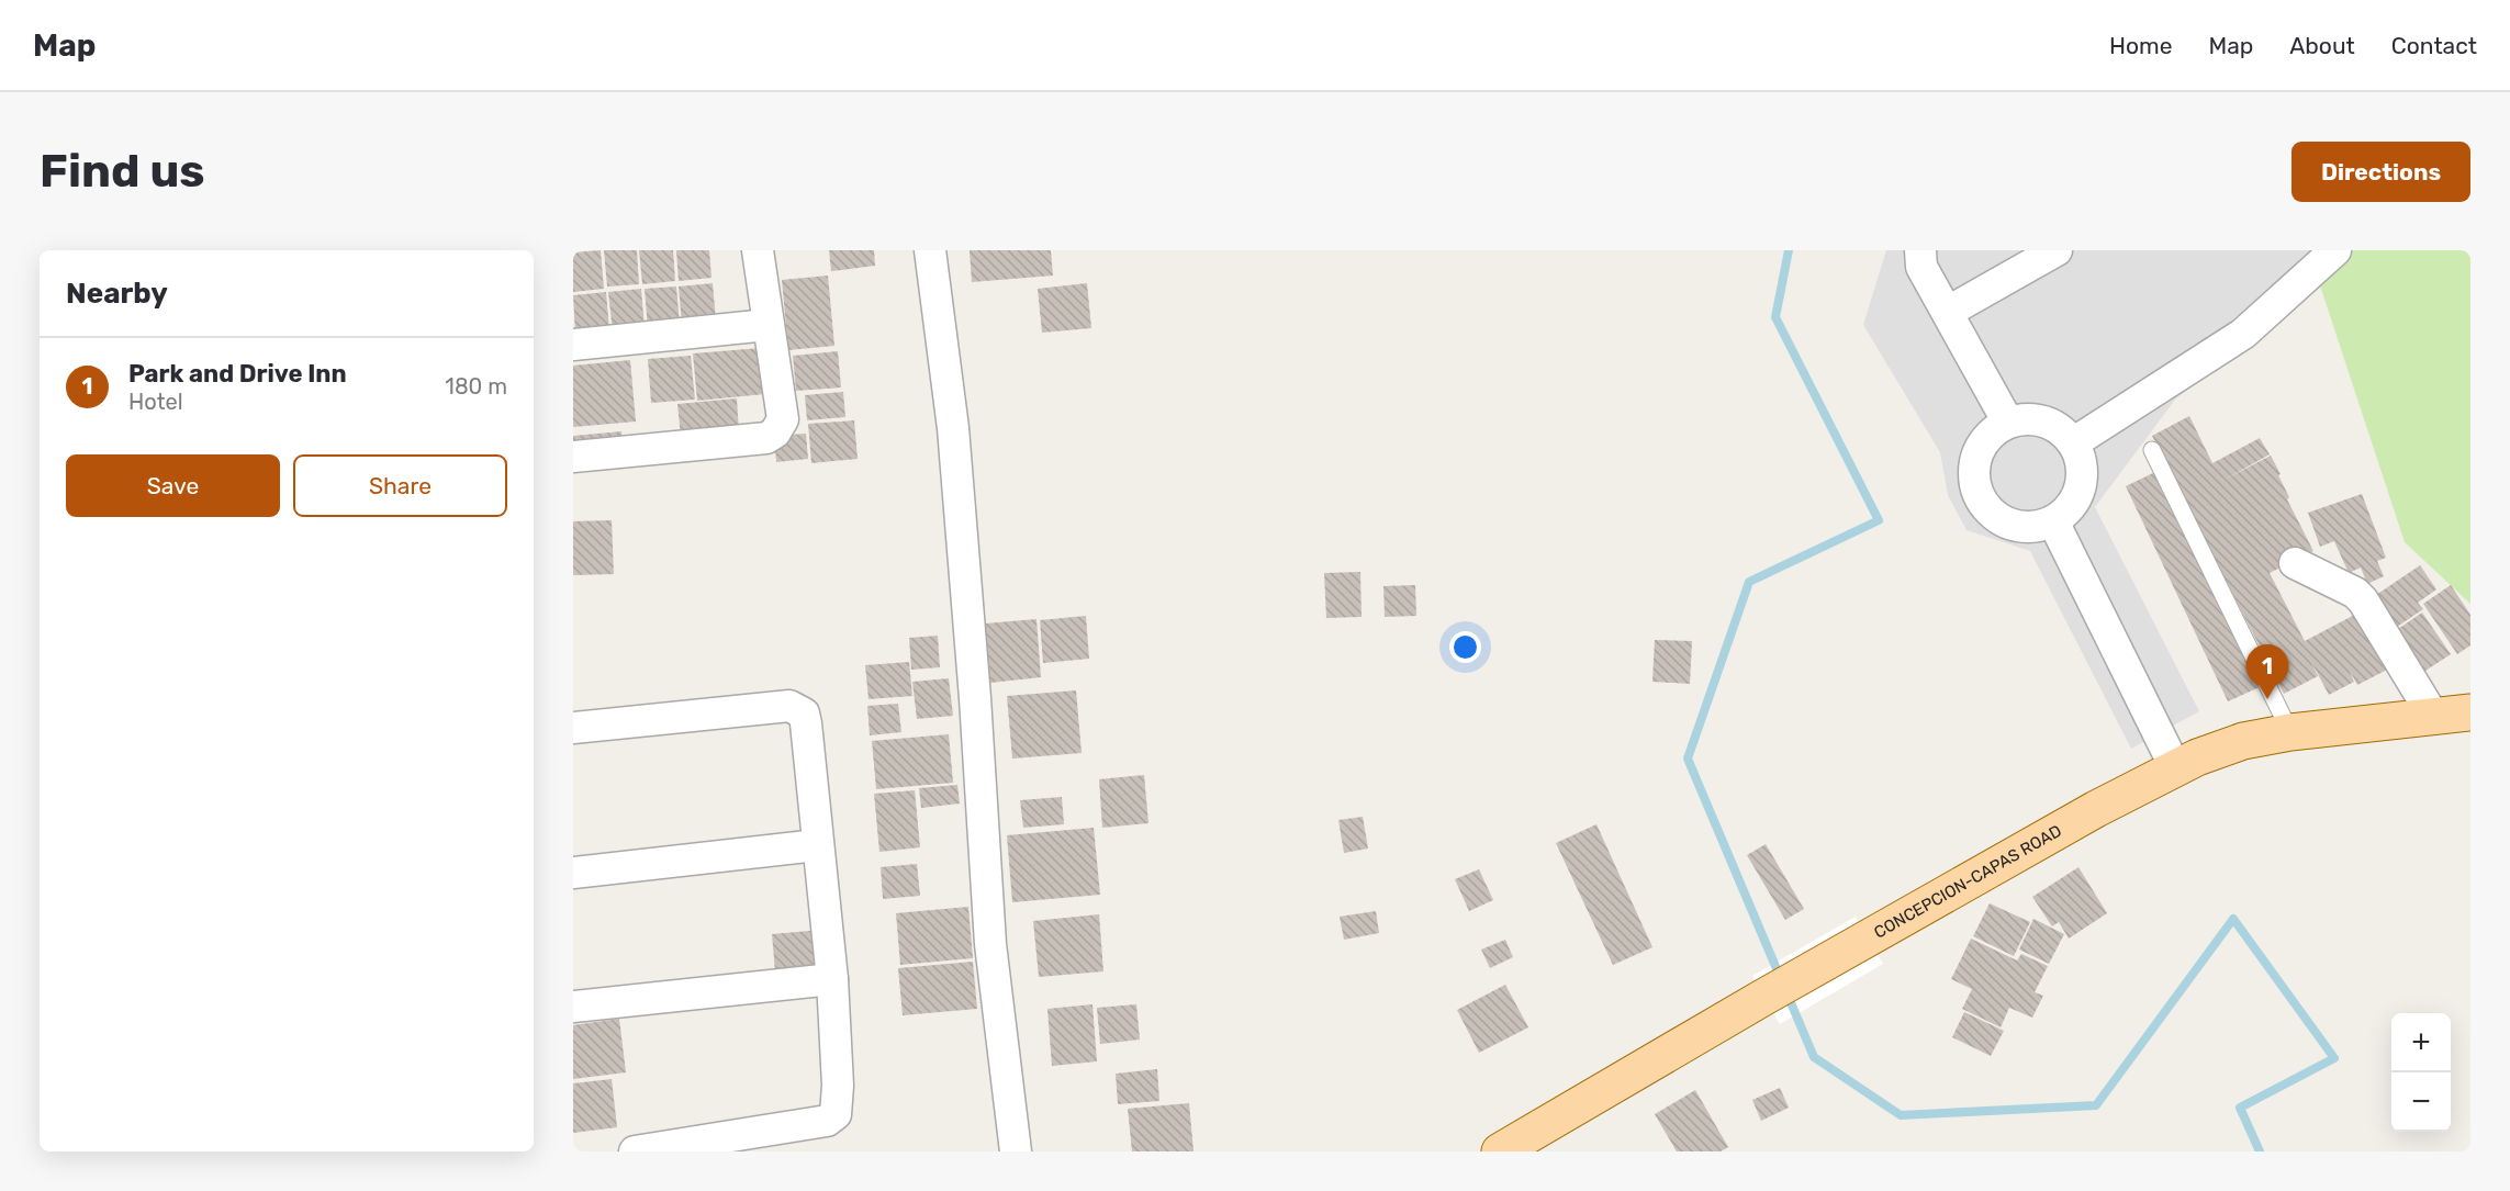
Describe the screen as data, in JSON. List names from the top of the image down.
{
  "streets": {
    "main road": ["CONCEPCION-CAPAS ROAD"]
  },
  "page": {
    "header": "Map",
    "nav": [
      "Home",
      "Map",
      "About",
      "Contact"
    ],
    "buttons": [
      "Directions",
      ["Save", "Share"]
    ],
    "title": "Find us",
    "heading": "Nearby",
    "list": [
      {
        "mark": "1",
        "name": "Park and Drive Inn",
        "note": "Hotel",
        "value": "180 m"
      }
    ],
    "pins": "1",
    "map_buttons": ["+", "−"]
  }
}
